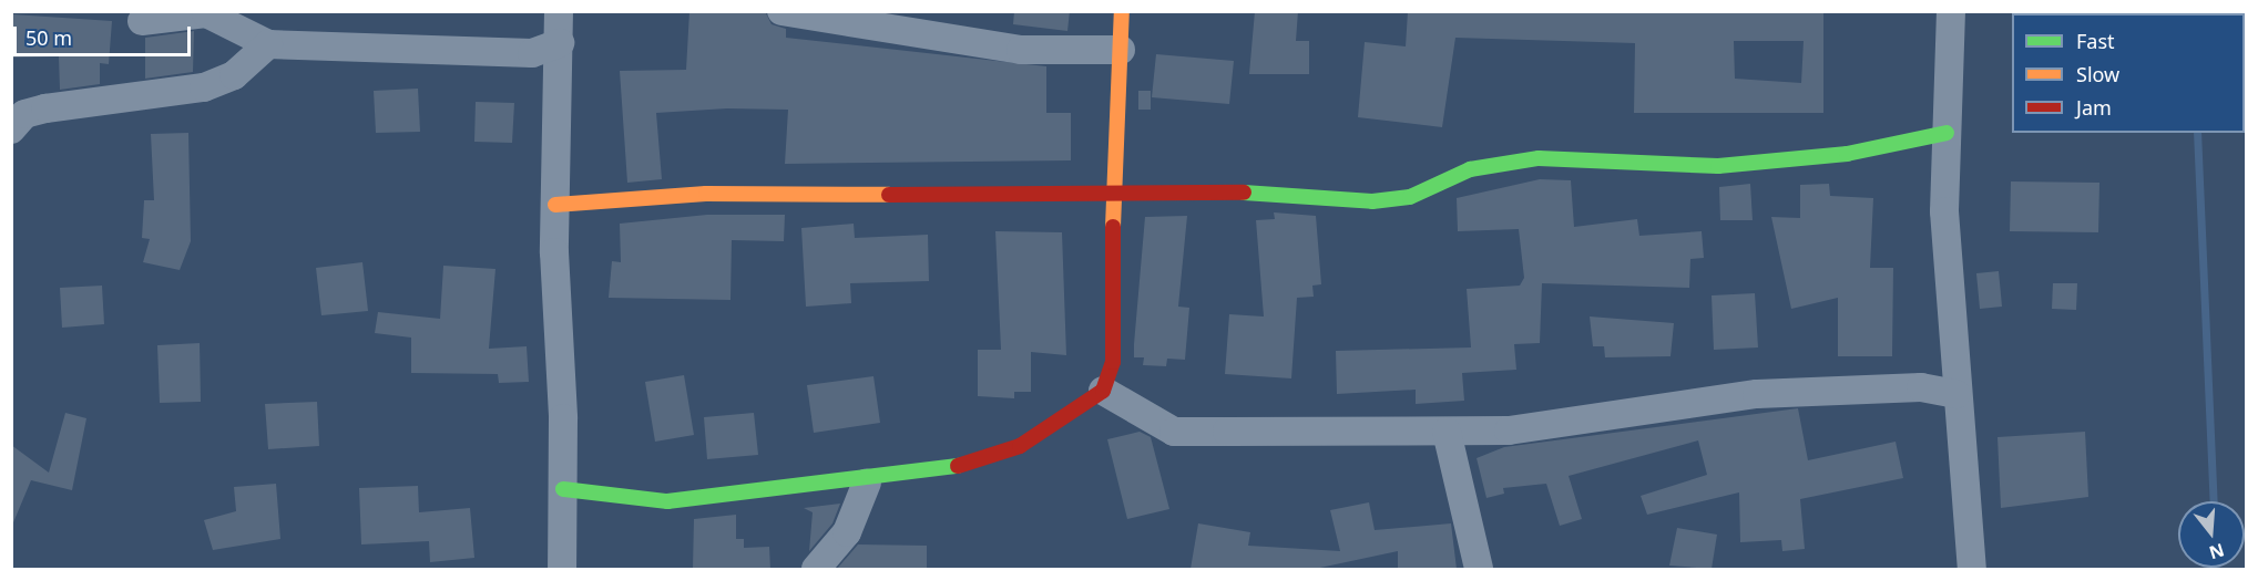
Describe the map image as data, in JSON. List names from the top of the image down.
{
  "legend": ["Fast", "Slow", "Jam"],
  "scale_bar": "50 m",
  "north": "bottom"
}
